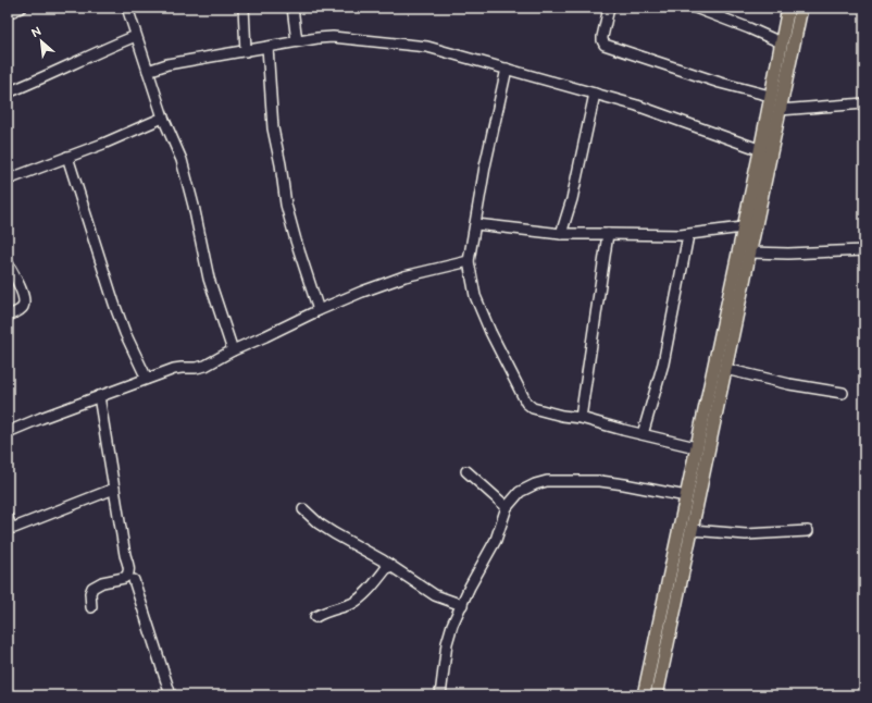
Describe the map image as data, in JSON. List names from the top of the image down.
{
  "north": "top left"
}
